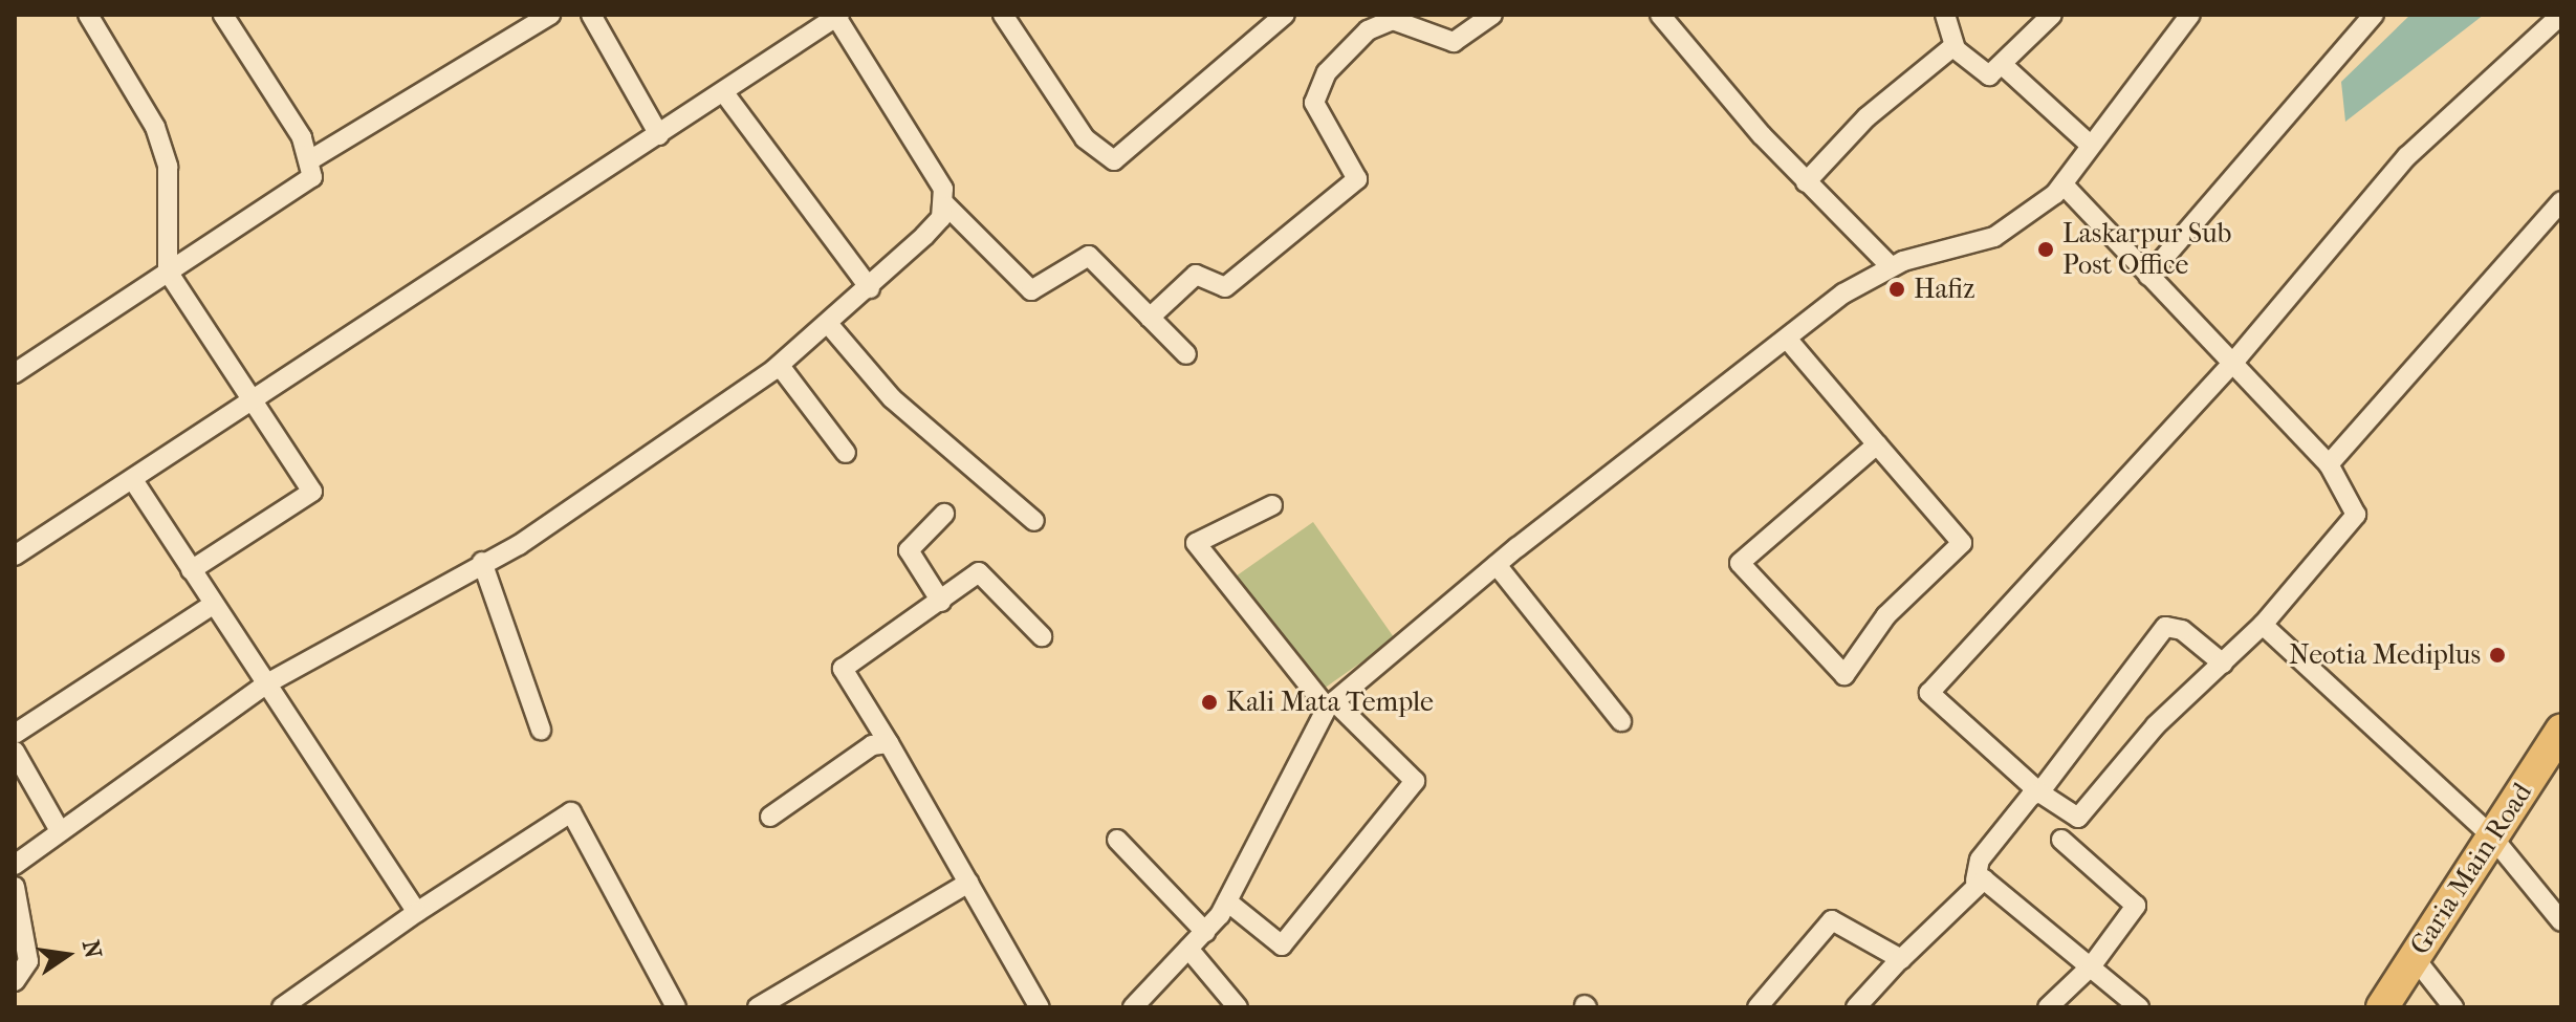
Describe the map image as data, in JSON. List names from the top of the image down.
{
  "streets": {
    "main road": ["Garia Main Road"]
  },
  "places": [
    "Laskarpur Sub Post Office",
    "Hafiz",
    "Neotia Mediplus",
    "Kali Mata Temple"
  ],
  "north": "right"
}
